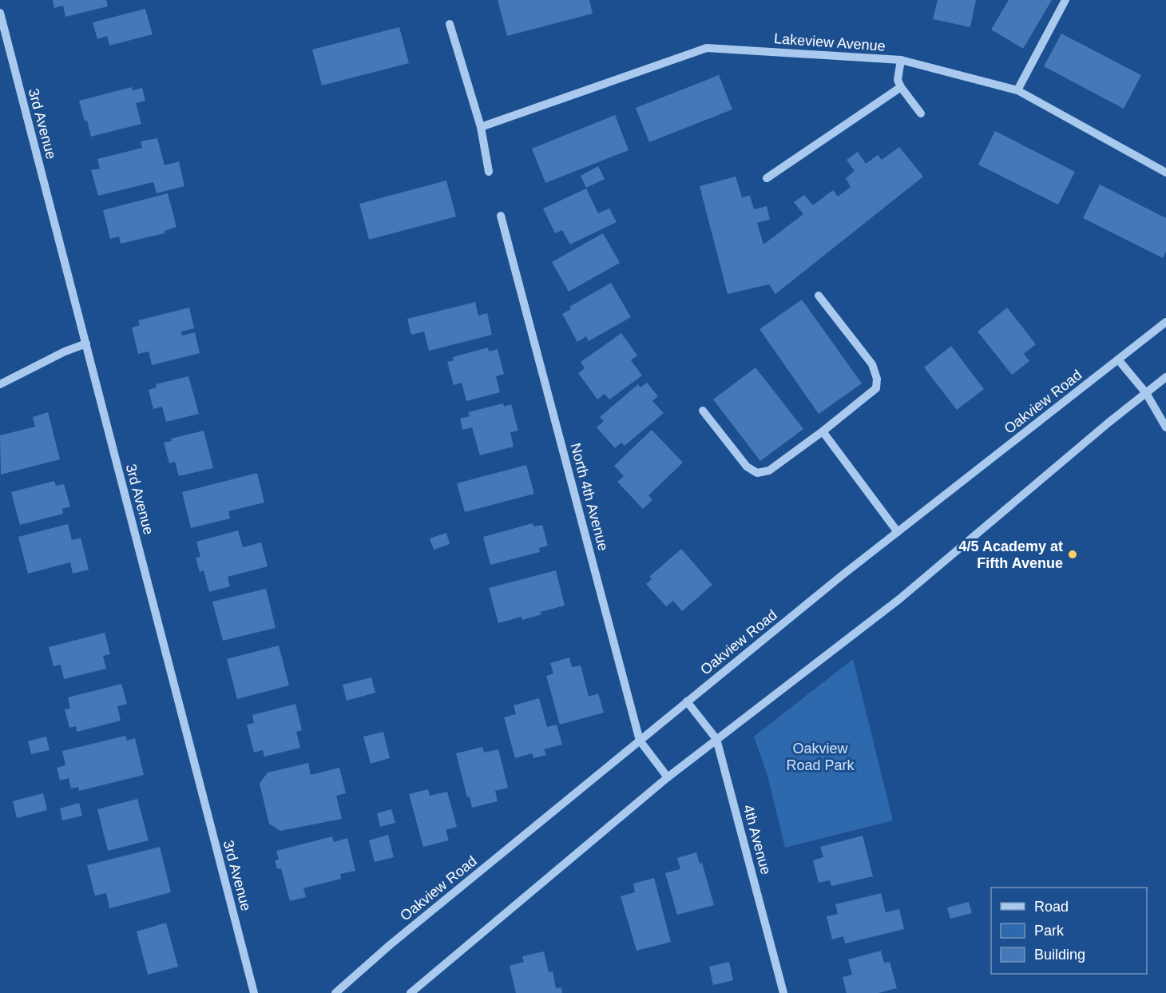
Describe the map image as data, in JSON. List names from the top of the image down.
{
  "streets": {
    "street": [
      "Lakeview Avenue",
      "3rd Avenue",
      "Oakview Road",
      "North 4th Avenue",
      "4th Avenue"
    ]
  },
  "crossings": [
    ["Oakview Road", "North 4th Avenue"],
    ["Oakview Road", "4th Avenue"]
  ],
  "parks": ["Oakview Road Park"],
  "places": ["4/5 Academy at Fifth Avenue"],
  "legend": ["Road", "Park", "Building"]
}
